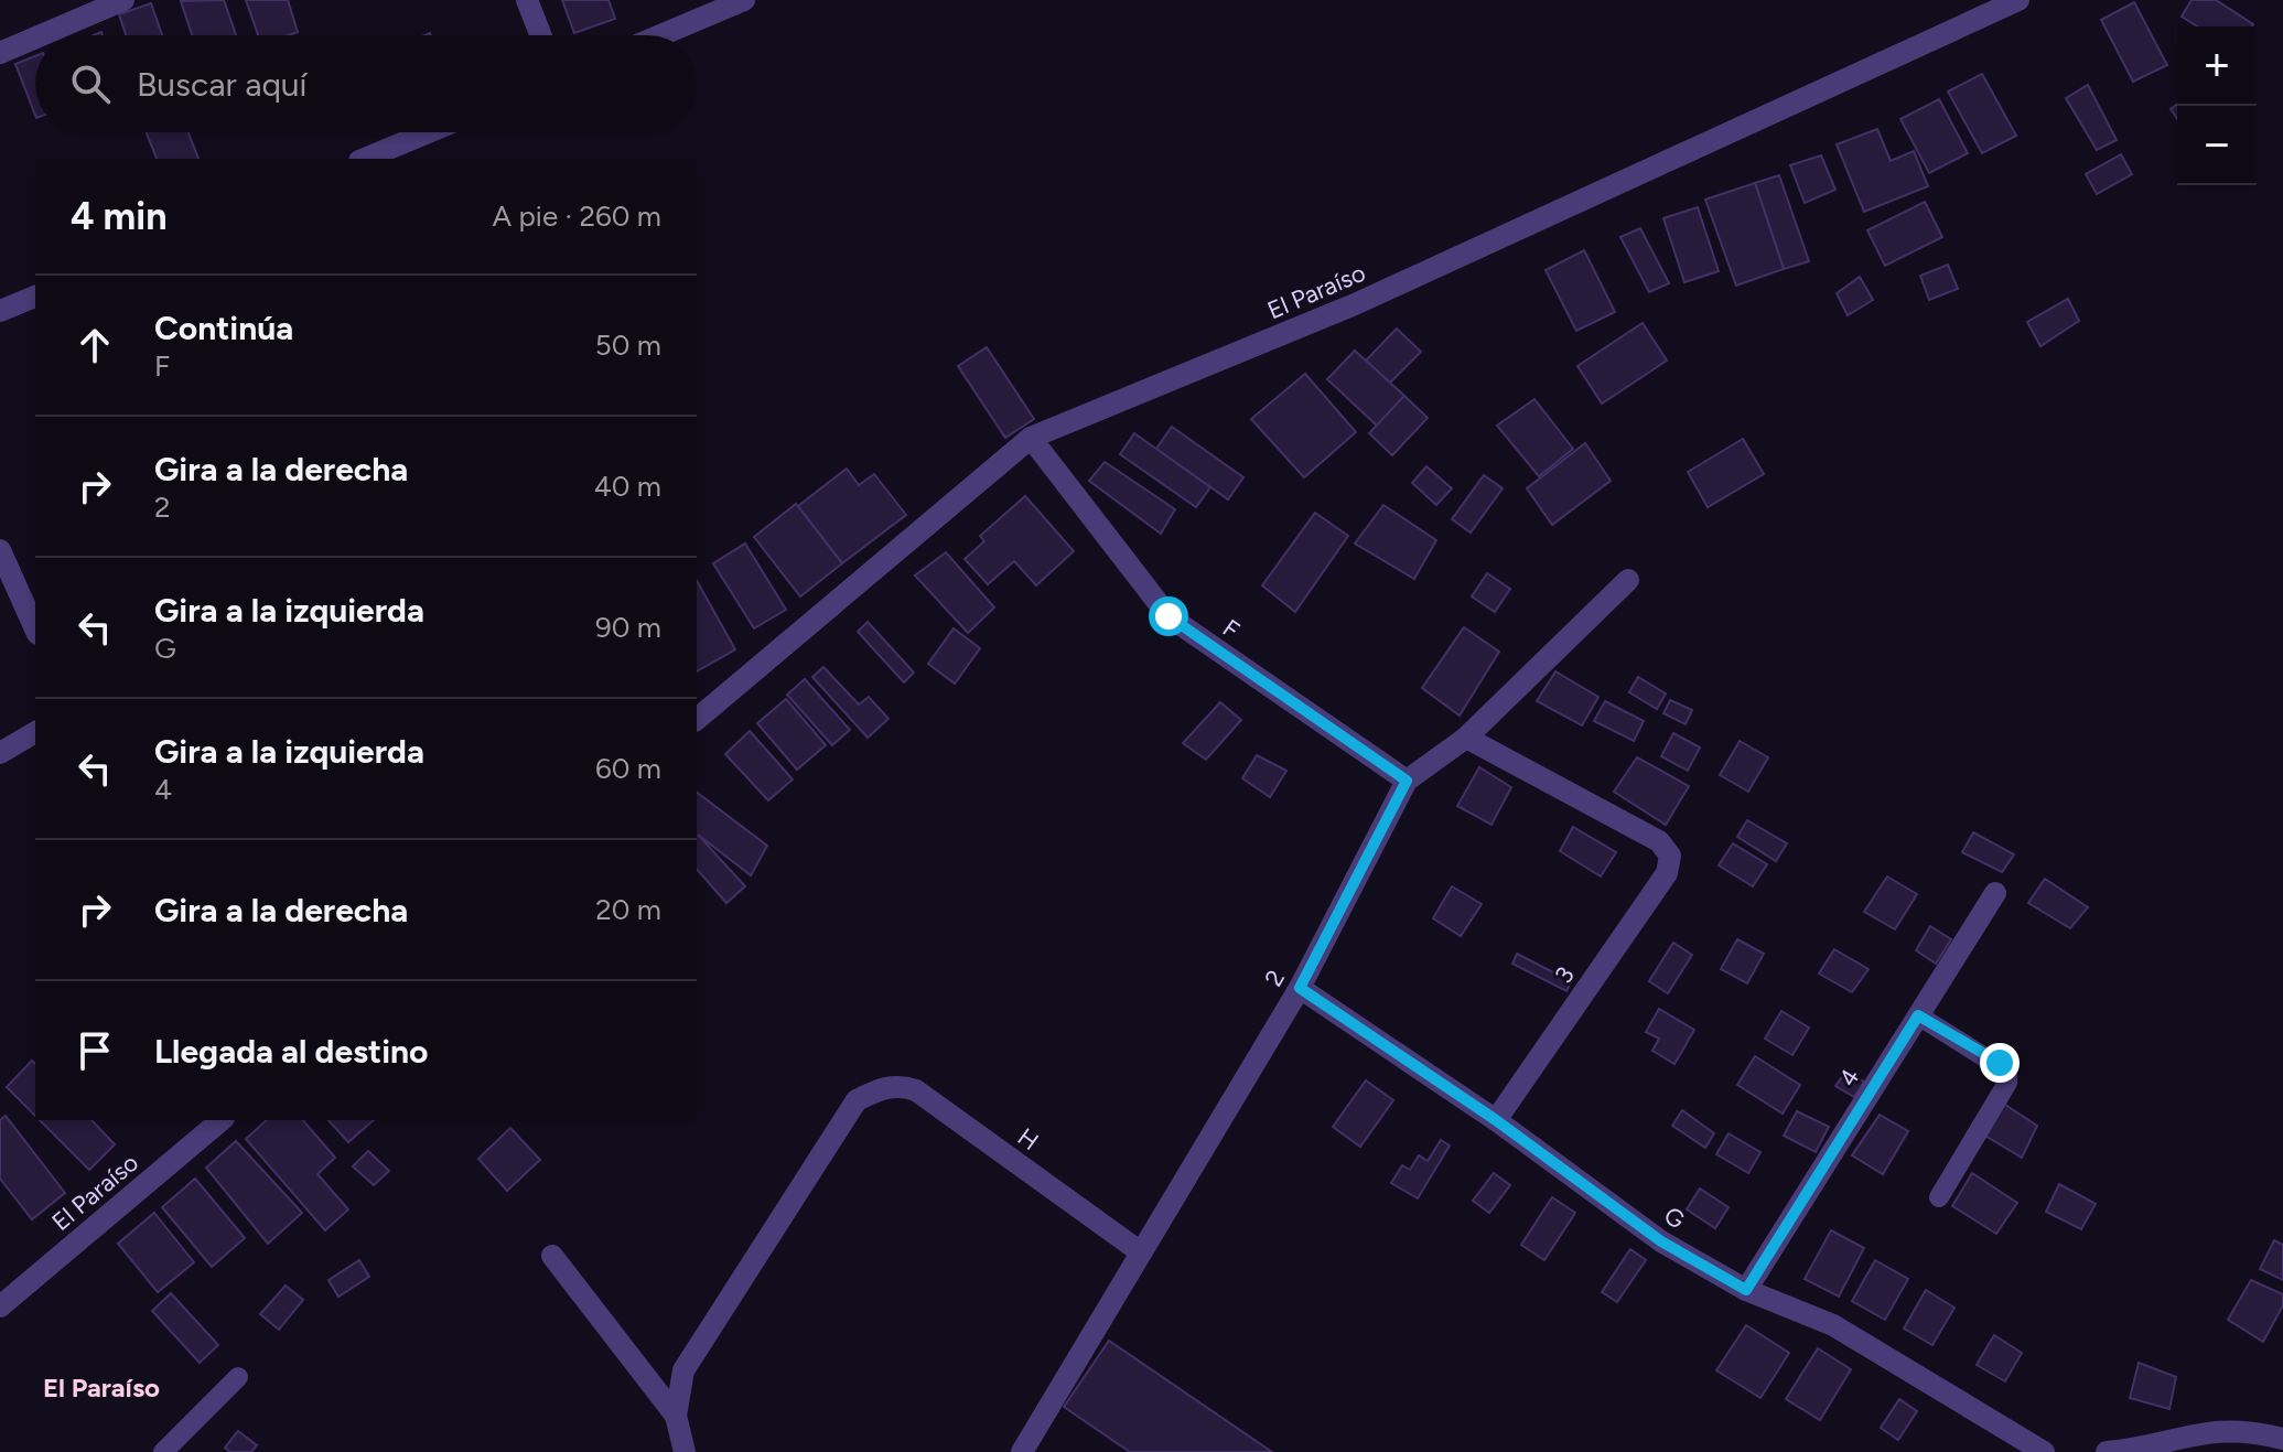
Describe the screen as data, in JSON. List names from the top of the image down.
{
  "streets": {
    "street": [
      "El Paraíso",
      "F",
      "3",
      "2",
      "4",
      "H",
      "G"
    ]
  },
  "crossings": [
    ["El Paraíso", "F"],
    ["F", "2"],
    ["3", "2"],
    ["3", "G"],
    ["2", "H"],
    ["2", "G"],
    ["4", "G"]
  ],
  "districts": ["El Paraíso"],
  "page": {
    "map_buttons": ["+", "−"],
    "search": "Buscar aquí",
    "heading": ["4 min", "A pie · 260 m"],
    "list": [
      ["Continúa", "F", "50 m"],
      ["Gira a la derecha", "2", "40 m"],
      ["Gira a la izquierda", "G", "90 m"],
      ["Gira a la izquierda", "4", "60 m"],
      ["Gira a la derecha", "20 m"],
      "Llegada al destino"
    ]
  }
}
